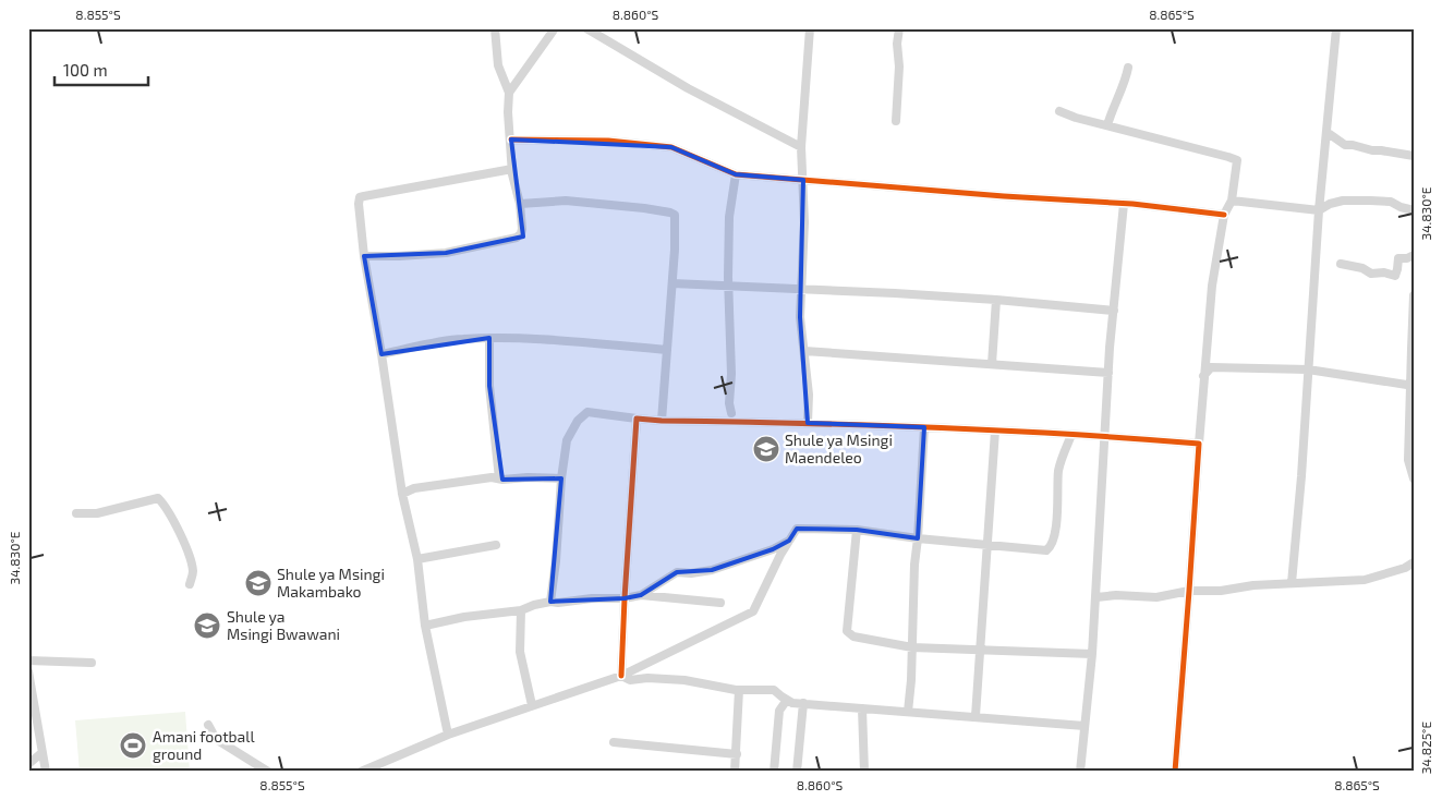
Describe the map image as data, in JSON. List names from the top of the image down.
{
  "places": {
    "school or university": ["Shule ya Msingi Maendeleo", "Shule ya Msingi Makambako", "Shule ya Msingi Bwawani"],
    "sports": ["Amani football ground"]
  },
  "scale_bar": "100 m",
  "coordinates": [
    "8.855°S",
    "8.860°S",
    "8.865°S",
    "34.830°E",
    "34.825°E"
  ]
}
